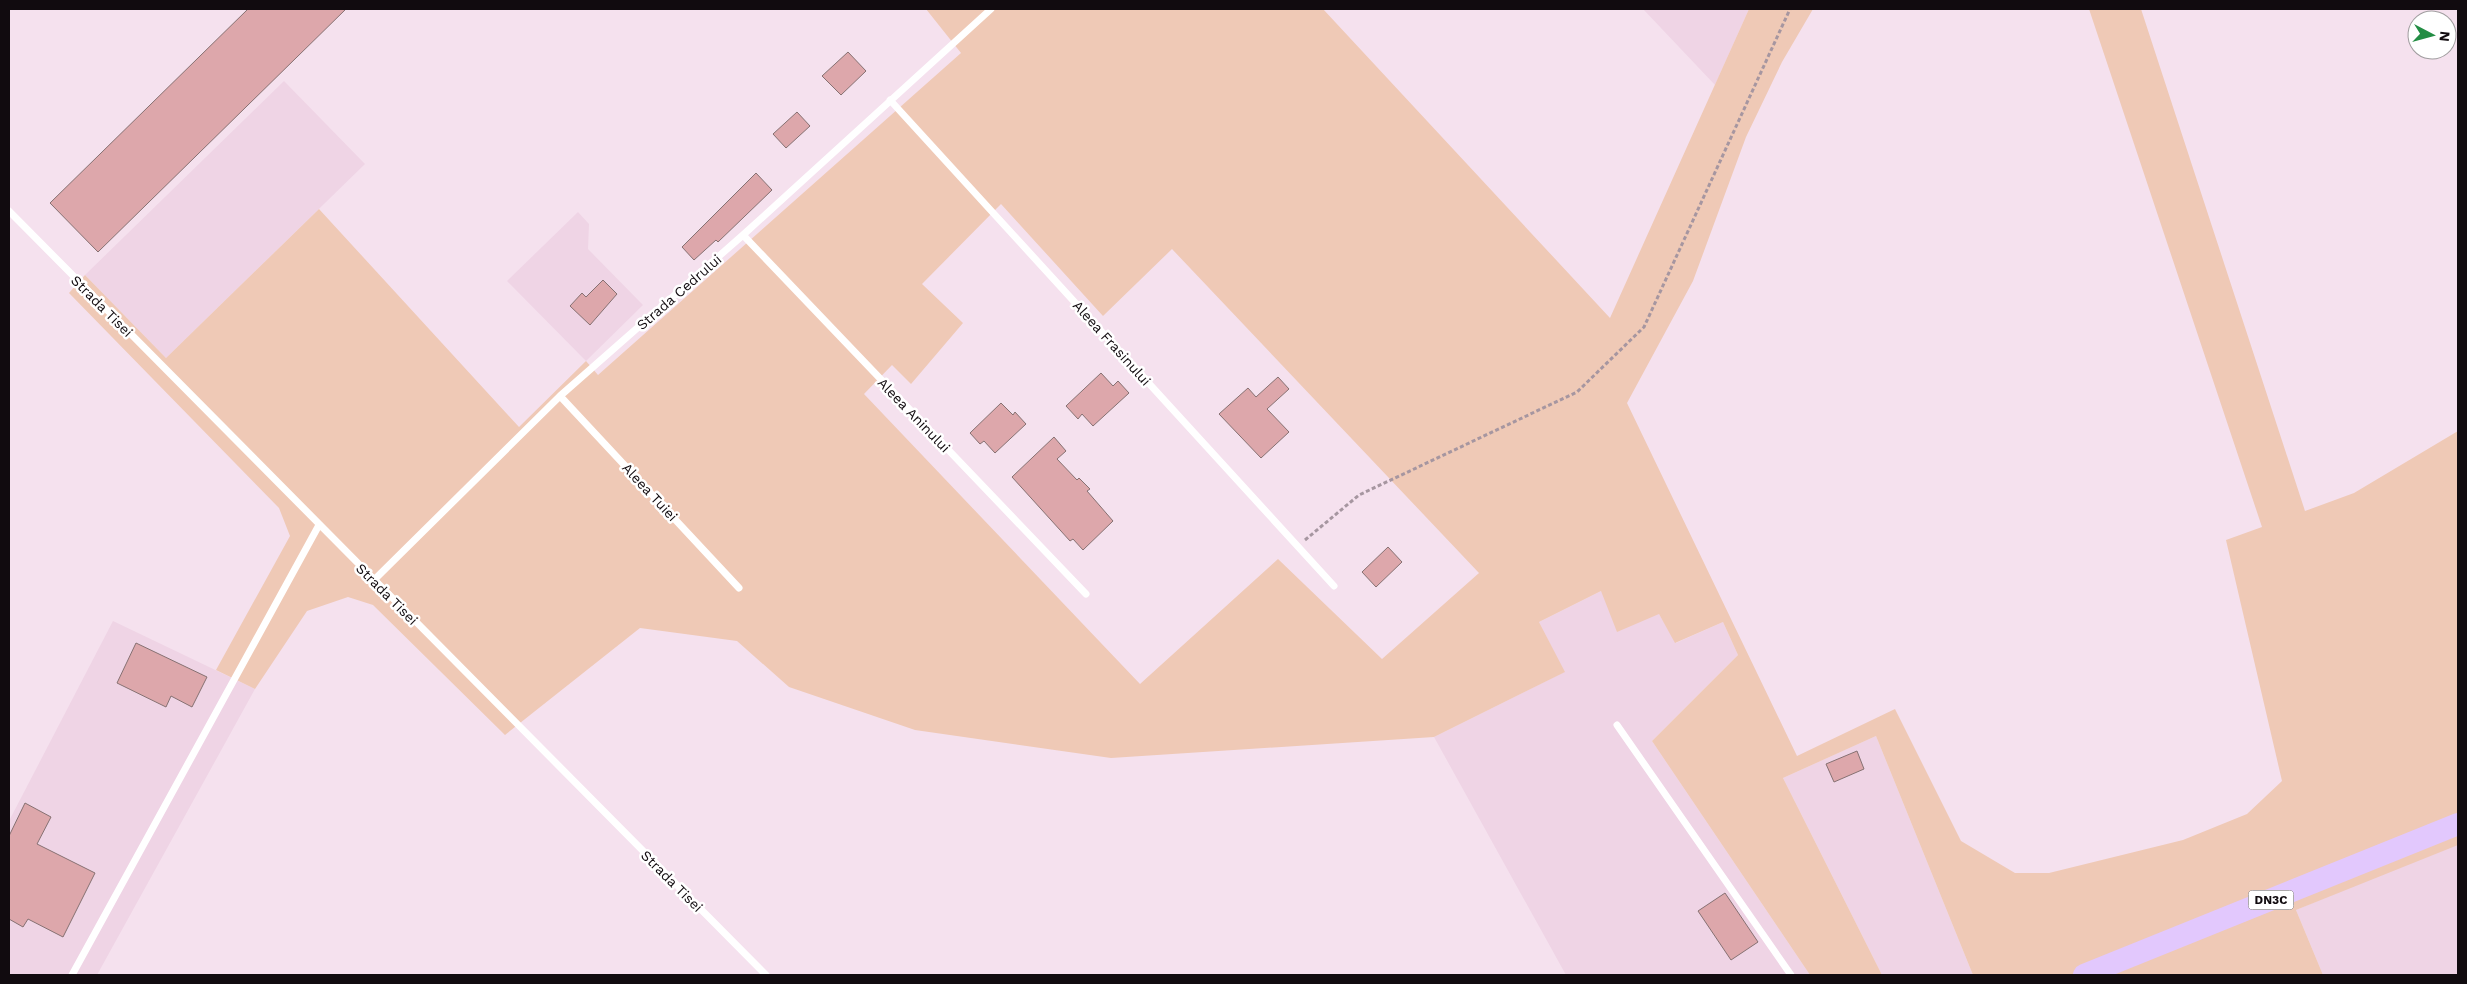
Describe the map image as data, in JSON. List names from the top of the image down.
{
  "streets": {
    "main road": ["DN3C"],
    "lane": [
      "Strada Cedrului",
      "Strada Tisei",
      "Aleea Frasinului",
      "Aleea Aninului",
      "Aleea Tuiei"
    ]
  },
  "crossings": [
    ["Strada Cedrului", "Strada Tisei"],
    ["Strada Cedrului", "Aleea Frasinului"],
    ["Strada Cedrului", "Aleea Aninului"],
    ["Strada Cedrului", "Aleea Tuiei"]
  ],
  "north": "right"
}
